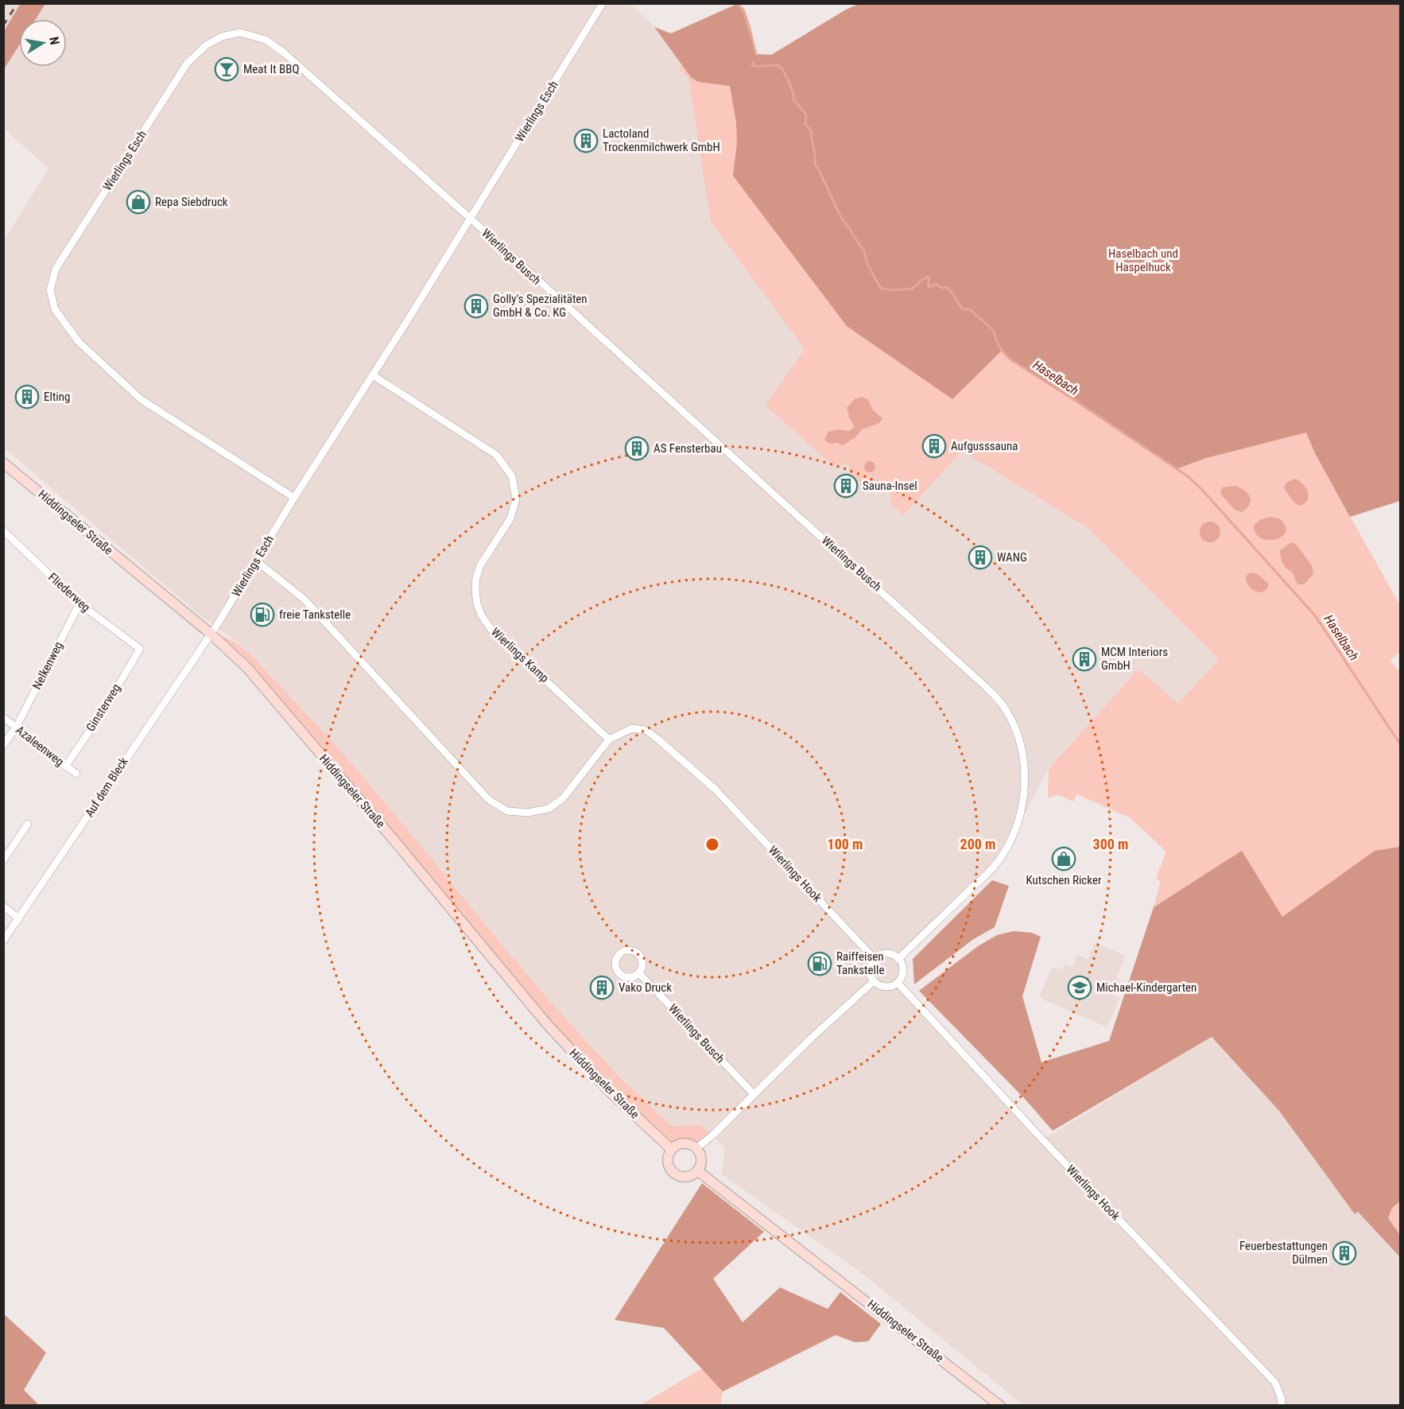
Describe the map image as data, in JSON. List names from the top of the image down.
{
  "streets": {
    "street": [
      "Wierlings Esch",
      "Wierlings Busch",
      "Hiddingseler Straße",
      "Fliederweg",
      "Wierlings Kamp",
      "Nelkenweg",
      "Ginsterweg",
      "Azaleenweg",
      "Auf dem Bleck",
      "Wierlings Hook"
    ]
  },
  "crossings": [
    ["Wierlings Esch", "Wierlings Busch"],
    ["Wierlings Esch", "Hiddingseler Straße"],
    ["Wierlings Esch", "Wierlings Kamp"],
    ["Wierlings Esch", "Auf dem Bleck"],
    ["Wierlings Busch", "Wierlings Hook"],
    ["Hiddingseler Straße", "Auf dem Bleck"],
    ["Fliederweg", "Nelkenweg"],
    ["Fliederweg", "Ginsterweg"],
    ["Wierlings Kamp", "Wierlings Hook"],
    ["Nelkenweg", "Azaleenweg"],
    ["Ginsterweg", "Azaleenweg"]
  ],
  "water": ["Haselbach"],
  "parks": ["Haselbach und Haspelhuck"],
  "places": {
    "bar": ["Meat It BBQ"],
    "building": [
      "Lactoland Trockenmilchwerk GmbH",
      "Golly's Spezialitäten GmbH & Co. KG",
      "Elting",
      "Aufgusssauna",
      "AS Fensterbau",
      "Sauna-Insel",
      "WANG",
      "MCM Interiors GmbH",
      "Vako Druck",
      "Feuerbestattungen Dülmen"
    ],
    "shop": ["Repa Siebdruck", "Kutschen Ricker"],
    "fuel station": ["freie Tankstelle", "Raiffeisen Tankstelle"],
    "school or university": ["Michael-Kindergarten"]
  },
  "north": "right",
  "rings": ["100 m", "200 m", "300 m"]
}
